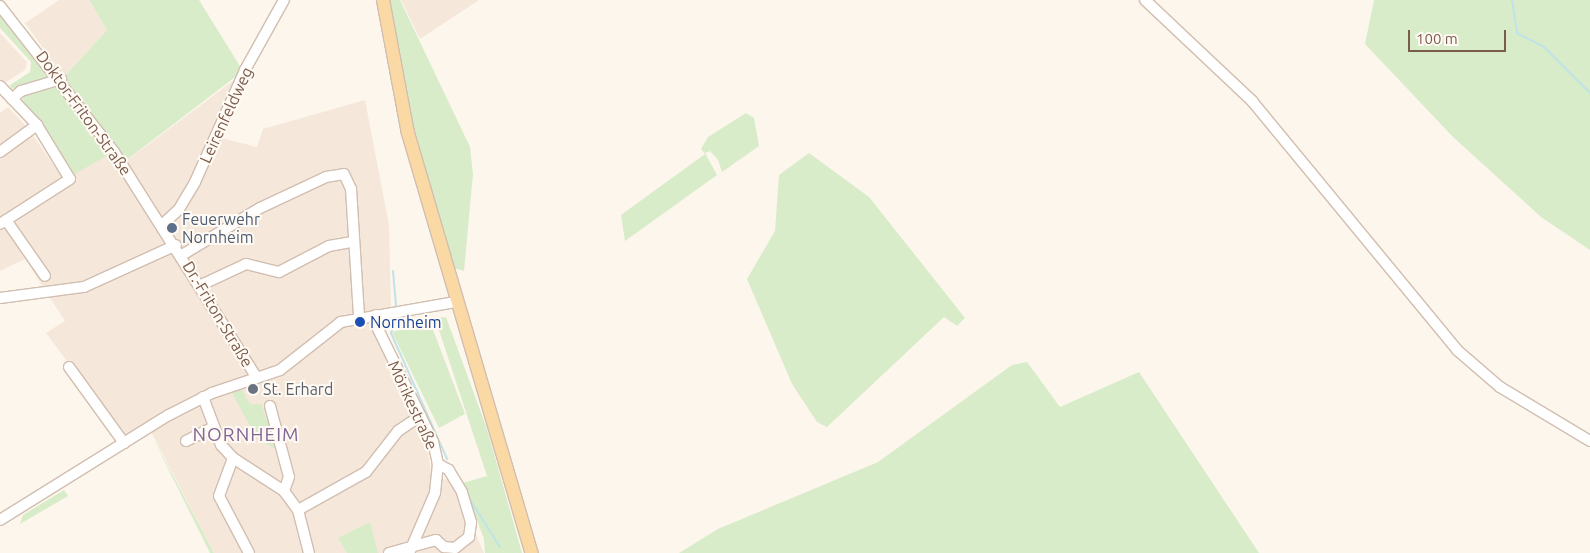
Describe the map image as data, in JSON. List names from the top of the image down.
{
  "streets": {
    "street": [
      "Doktor-Friton-Straße",
      "Leirenfeldweg",
      "Dr.-Friton-Straße",
      "Mörikestraße"
    ]
  },
  "crossings": [
    ["Doktor-Friton-Straße", "Leirenfeldweg"],
    ["Doktor-Friton-Straße", "Dr.-Friton-Straße"],
    ["Leirenfeldweg", "Dr.-Friton-Straße"]
  ],
  "districts": ["NORNHEIM"],
  "places": ["Feuerwehr Nornheim", "Nornheim", "St. Erhard"],
  "scale_bar": "100 m"
}
